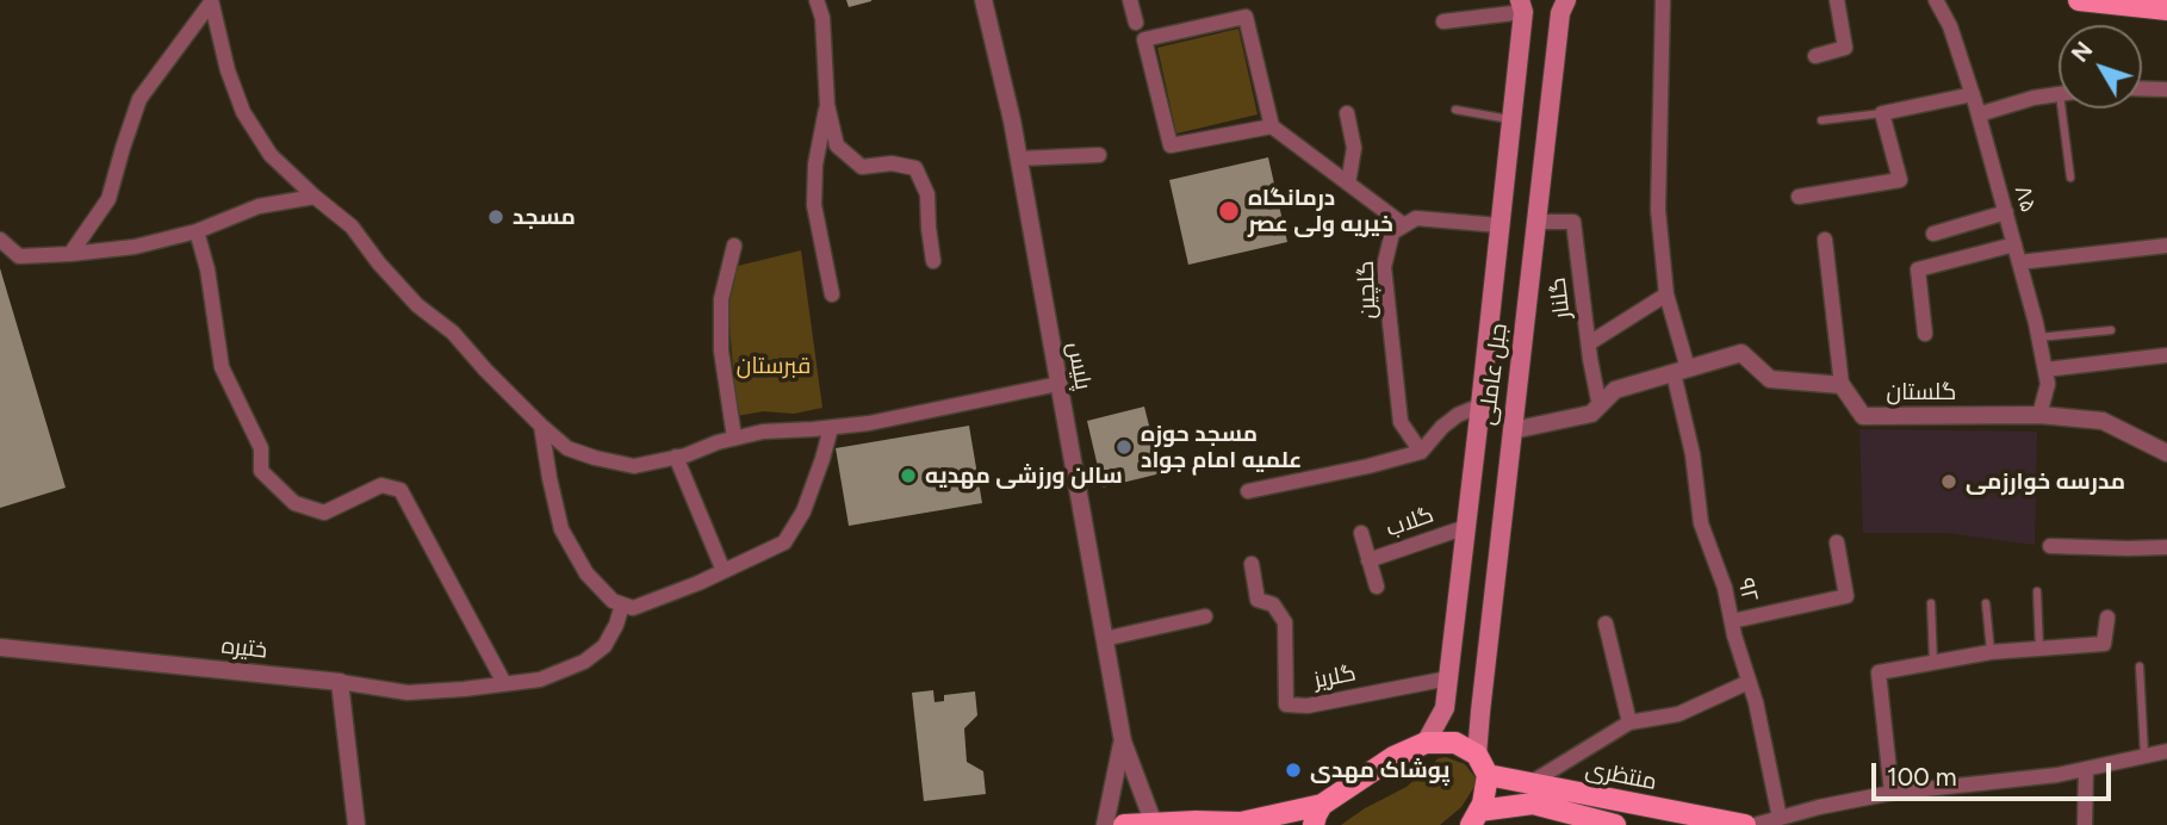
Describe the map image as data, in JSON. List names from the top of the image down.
{
  "streets": {
    "main road": ["جبل عاملی", "منتظری"],
    "street": [
      "۸۵",
      "گلچین",
      "گلنار",
      "پلیس",
      "گلستان",
      "گلاب",
      "۹۲",
      "ختیره",
      "گلریز"
    ]
  },
  "crossings": [
    ["۸۵", "گلستان"],
    ["گلنار", "جبل عاملی"],
    ["جبل عاملی", "گلاب"],
    ["جبل عاملی", "گلریز"]
  ],
  "parks": ["قبرستان"],
  "places": [
    "درمانگاه خیریه ولی عصر",
    "مسجد",
    "مسجد حوزه علمیه امام جواد",
    "سالن ورزشی مهدیه",
    "مدرسه خوارزمی",
    "پوشاک مهدی"
  ],
  "scale_bar": "100 m",
  "north": "top left"
}
